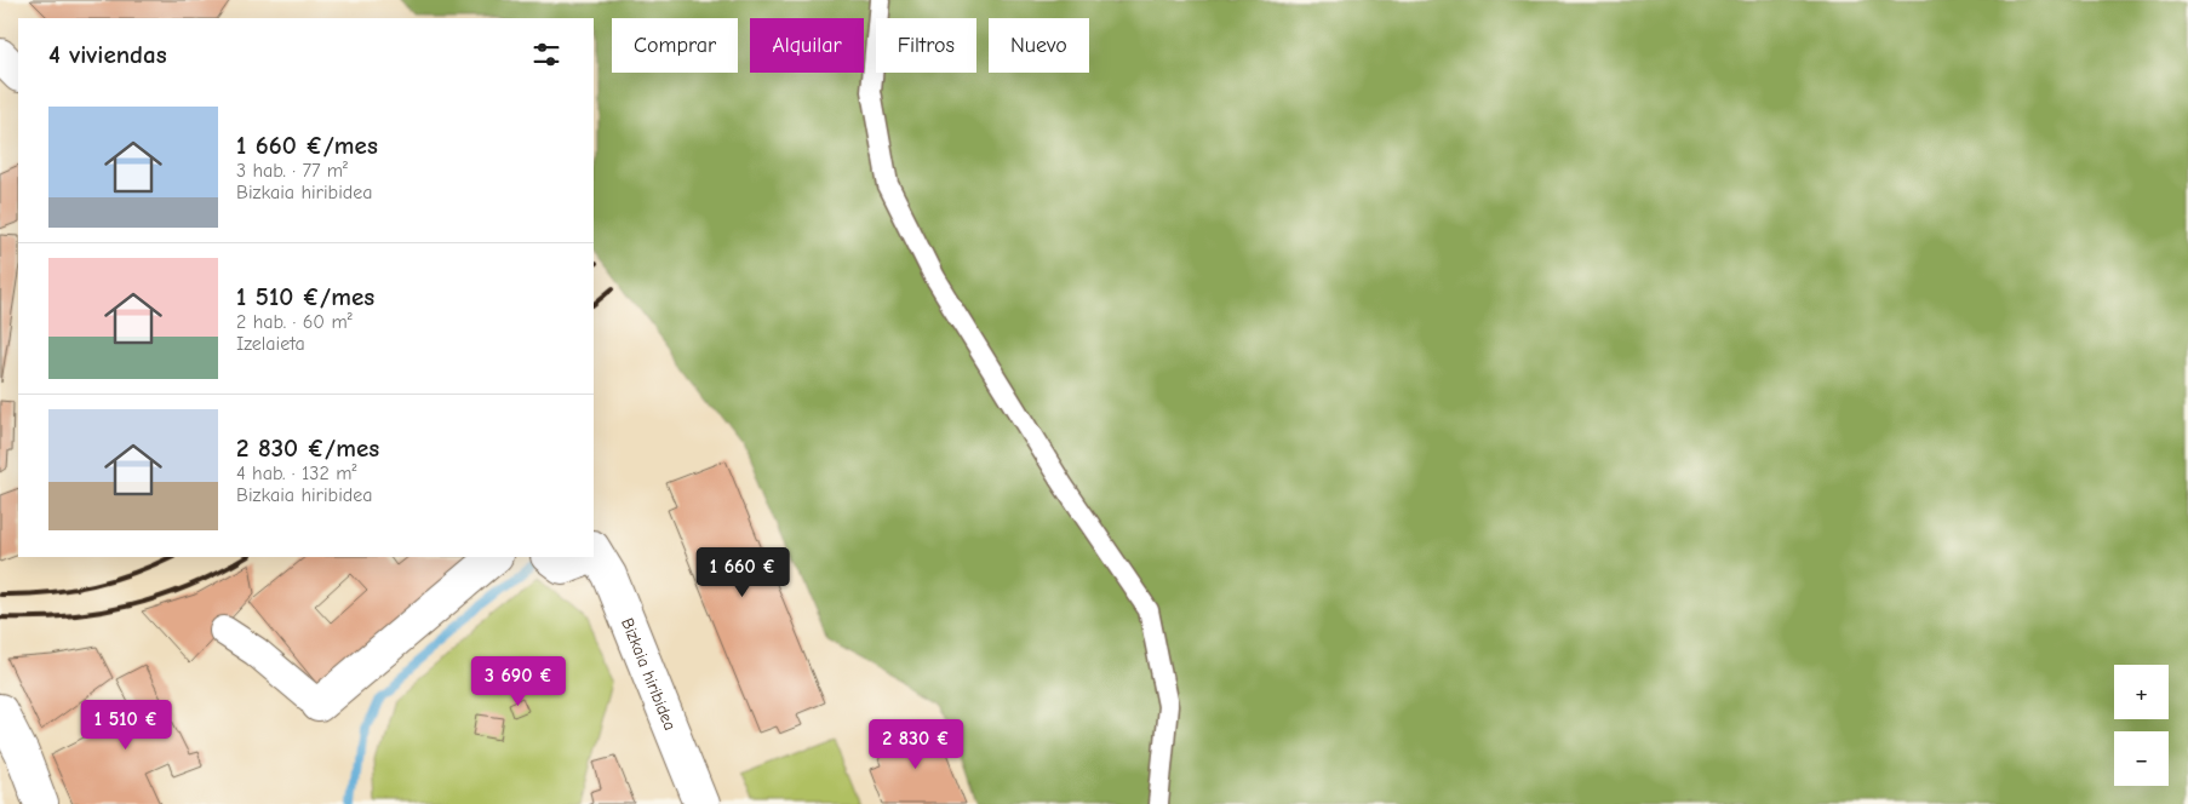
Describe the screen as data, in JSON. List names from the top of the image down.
{
  "streets": {
    "street": ["Bizkaia hiribidea"]
  },
  "page": {
    "chip": [
      "Comprar",
      "Alquilar",
      "Filtros",
      "Nuevo"
    ],
    "heading": "4 viviendas",
    "list": [
      {
        "name": "1 660 €/mes",
        "note": "3 hab. · 77 m² · Bizkaia hiribidea"
      },
      {
        "name": "1 510 €/mes",
        "note": "2 hab. · 60 m² · Izelaieta"
      },
      {
        "name": "2 830 €/mes",
        "note": "4 hab. · 132 m² · Bizkaia hiribidea"
      }
    ],
    "price": [
      "1 660 €",
      "3 690 €",
      "1 510 €",
      "2 830 €"
    ],
    "map_buttons": ["+", "−"]
  }
}
